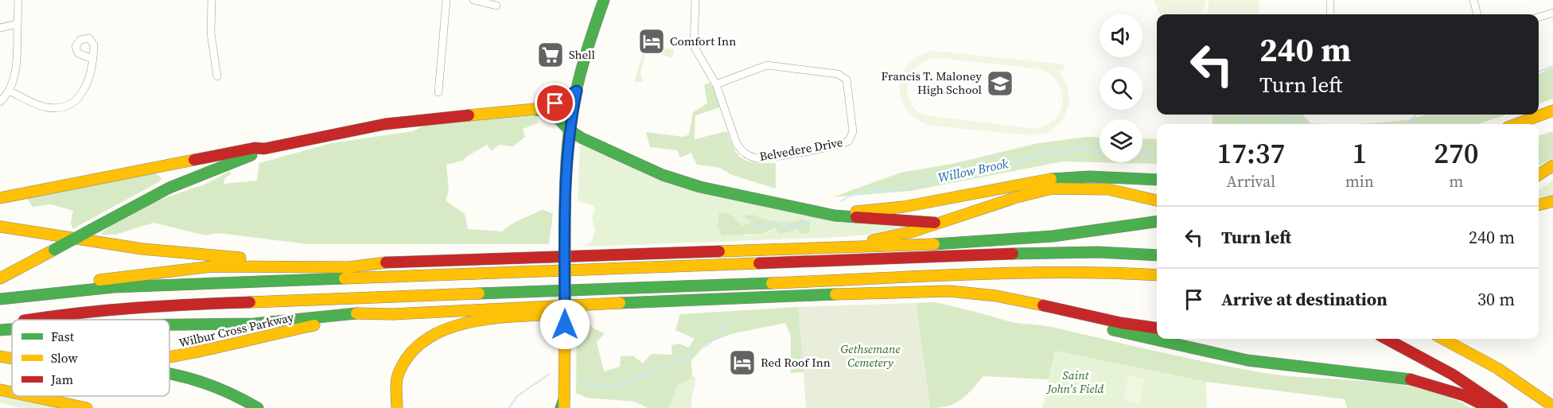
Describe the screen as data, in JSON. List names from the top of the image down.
{
  "streets": {
    "main road": ["Wilbur Cross Parkway"],
    "street": ["Belvedere Drive"]
  },
  "water": ["Willow Brook"],
  "parks": ["Gethsemane Cemetery", "Saint John's Field"],
  "places": {
    "hotel": ["Comfort Inn", "Red Roof Inn"],
    "supermarket": ["Shell"],
    "school or university": ["Francis T. Maloney High School"]
  },
  "legend": ["Fast", "Slow", "Jam"],
  "page": {
    "turn": ["240 m", "Turn left"],
    "eta": [
      "17:37",
      "Arrival",
      "1",
      "min",
      "270",
      "m"
    ],
    "list": [
      {
        "name": "Turn left",
        "value": "240 m"
      },
      {
        "name": "Arrive at destination",
        "value": "30 m"
      }
    ]
  }
}
